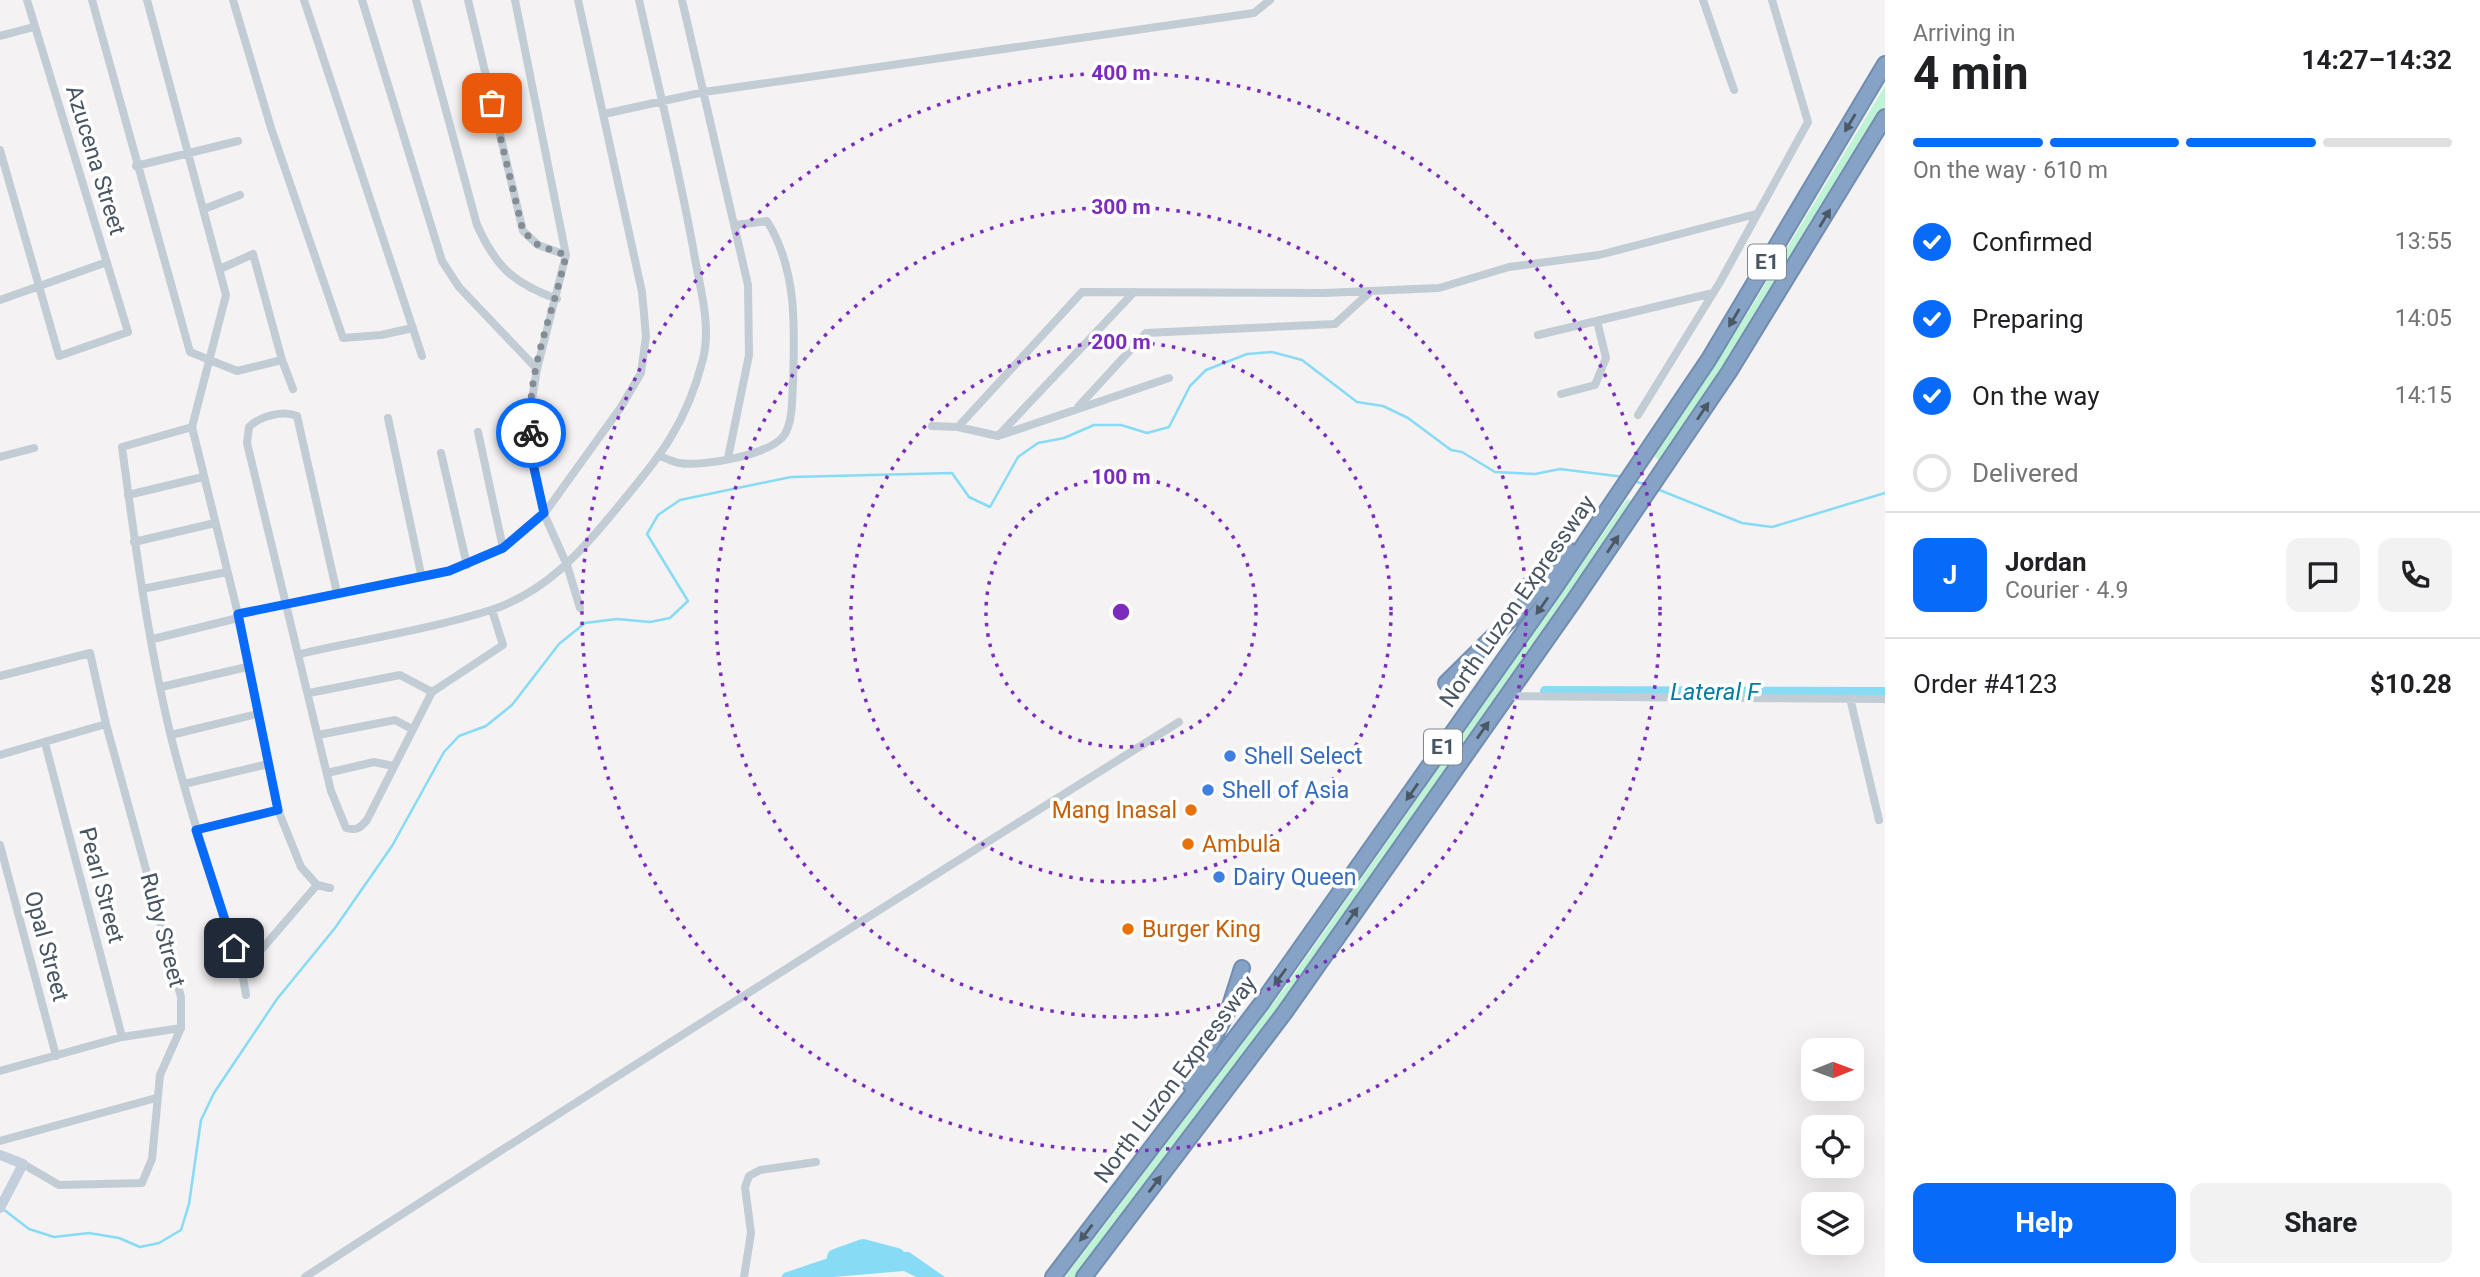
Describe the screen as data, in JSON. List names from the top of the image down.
{
  "streets": {
    "highway": ["E1", "North Luzon Expressway"],
    "street": [
      "Azucena Street",
      "Pearl Street",
      "Ruby Street",
      "Opal Street"
    ]
  },
  "water": ["Lateral F"],
  "places": [
    "Shell Select",
    "Shell of Asia",
    "Mang Inasal",
    "Ambula",
    "Dairy Queen",
    "Burger King"
  ],
  "north": "right",
  "page": {
    "heading": ["4 min", "Arriving in", "14:27–14:32"],
    "panel": [
      "Jordan",
      "Courier · 4.9",
      "Order #4123",
      "$10.28"
    ],
    "bar": "On the way · 610 m",
    "list": [
      ["Confirmed", "13:55"],
      ["Preparing", "14:05"],
      ["On the way", "14:15"],
      "Delivered"
    ],
    "round": "J",
    "buttons": ["Help", "Share"]
  },
  "rings": [
    "400 m",
    "300 m",
    "200 m",
    "100 m"
  ]
}
